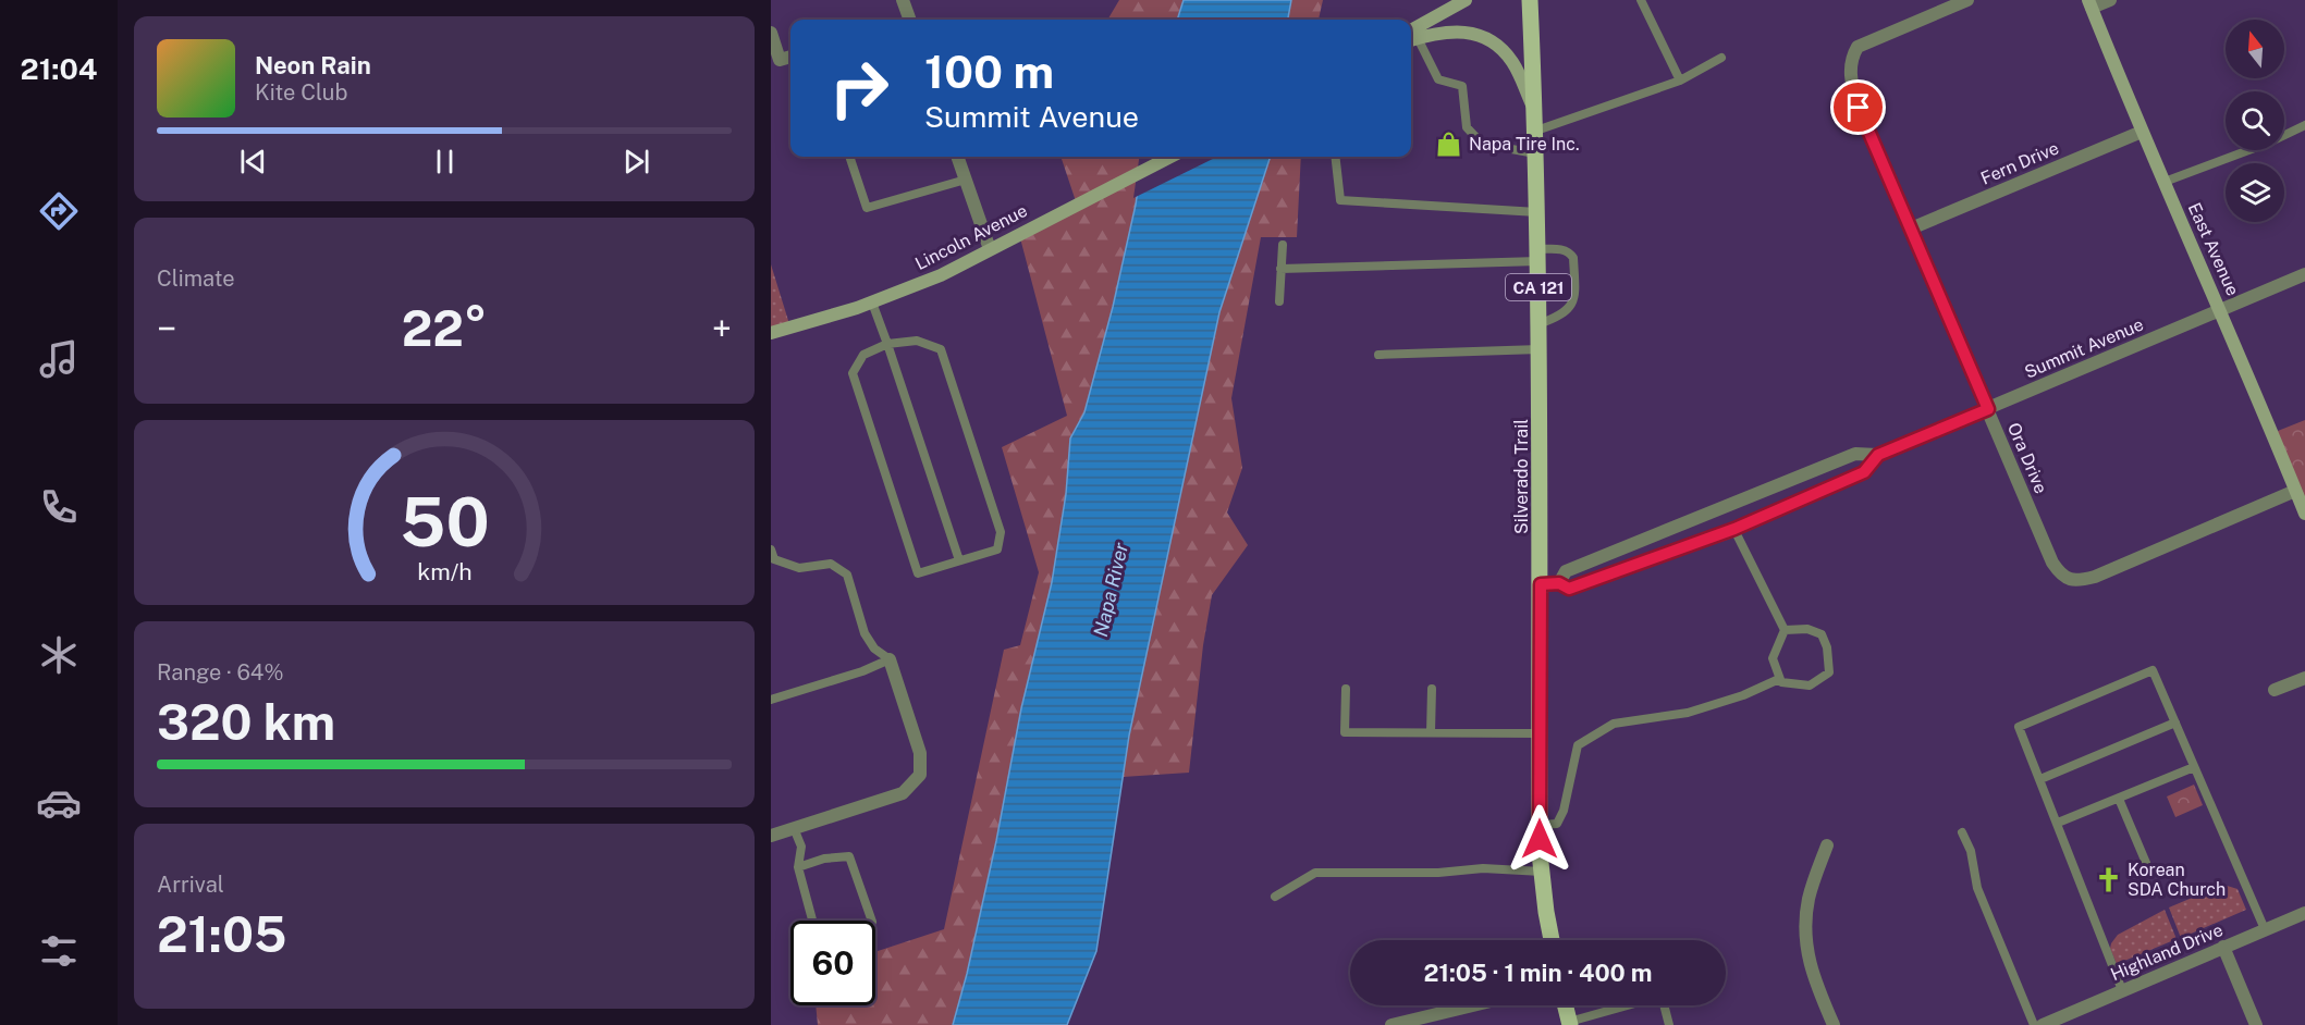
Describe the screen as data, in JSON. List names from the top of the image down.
{
  "streets": {
    "main road": [
      "Lincoln Avenue",
      "East Avenue",
      "CA 121",
      "Silverado Trail"
    ],
    "street": [
      "Fern Drive",
      "Summit Avenue",
      "Ora Drive",
      "Highland Drive"
    ]
  },
  "crossings": [
    ["Fern Drive", "East Avenue"],
    ["Fern Drive", "Ora Drive"],
    ["East Avenue", "Summit Avenue"],
    ["East Avenue", "Ora Drive"],
    ["Summit Avenue", "Ora Drive"],
    ["Summit Avenue", "Silverado Trail"]
  ],
  "water": ["Napa River"],
  "places": {
    "shop": ["Napa Tire Inc."],
    "church": ["Korean SDA Church"]
  },
  "north": "top",
  "page": {
    "tabs": "21:04",
    "turn": ["100 m", "Summit Avenue"],
    "song": ["Neon Rain", "Kite Club"],
    "tile": [
      "Climate",
      ["Range · 64%", "320 km"],
      ["Arrival", "21:05"]
    ],
    "heat": ["−", "22°", "+"],
    "limit": "60",
    "trip": "21:05 · 1 min · 400 m",
    "gauge": ["50", "km/h"]
  }
}
